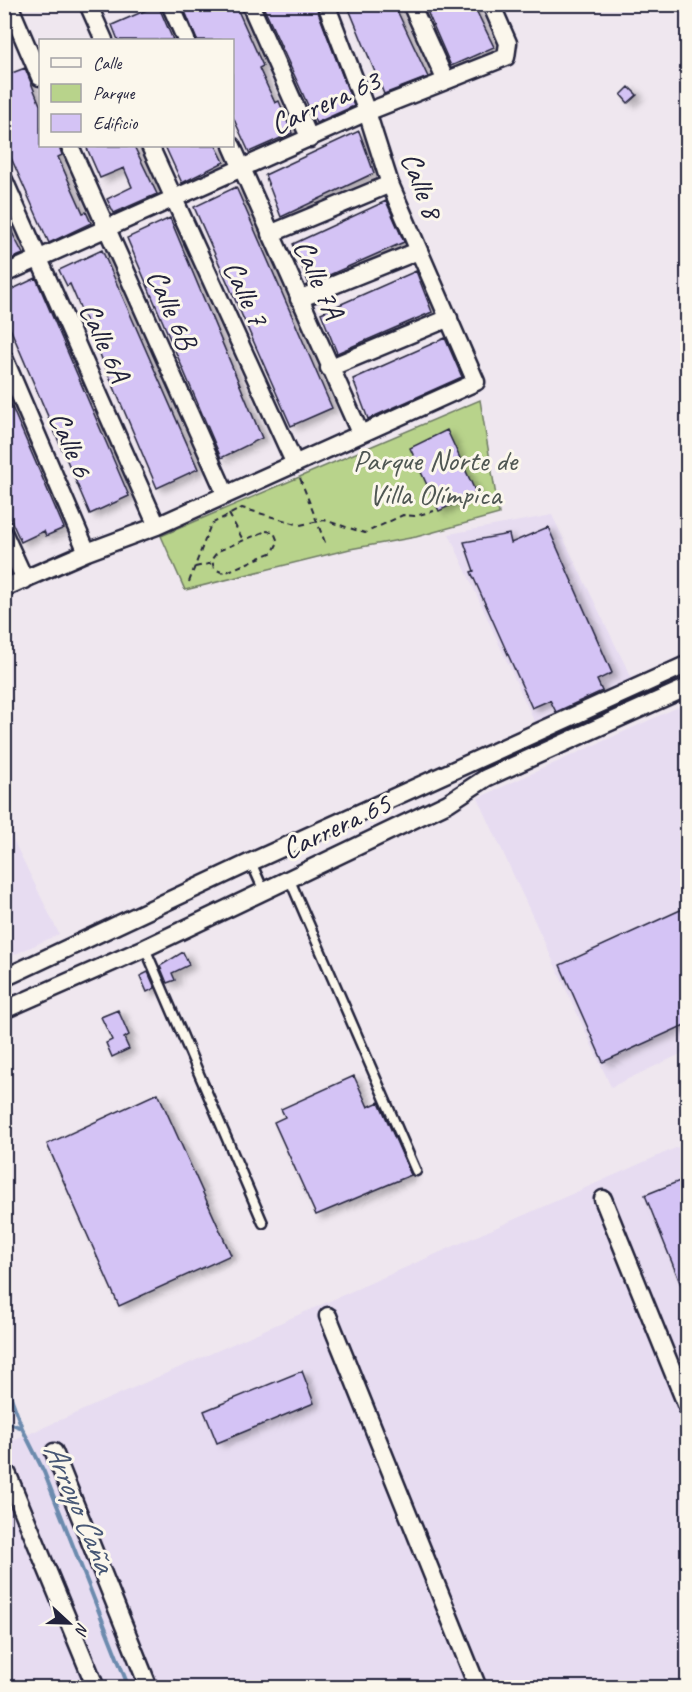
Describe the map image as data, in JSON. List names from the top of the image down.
{
  "streets": {
    "street": [
      "Carrera 63",
      "Calle 8",
      "Calle 7A",
      "Calle 7",
      "Calle 6B",
      "Calle 6A",
      "Calle 6",
      "Carrera 65"
    ]
  },
  "crossings": [
    ["Carrera 63", "Calle 8"],
    ["Carrera 63", "Calle 7A"],
    ["Carrera 63", "Calle 7"],
    ["Carrera 63", "Calle 6B"],
    ["Carrera 63", "Calle 6A"],
    ["Calle 8", "Calle 7A"]
  ],
  "water": ["Arroyo Caña"],
  "parks": ["Parque Norte de Villa Olímpica"],
  "legend": ["Calle", "Parque", "Edificio"],
  "north": "right"
}
